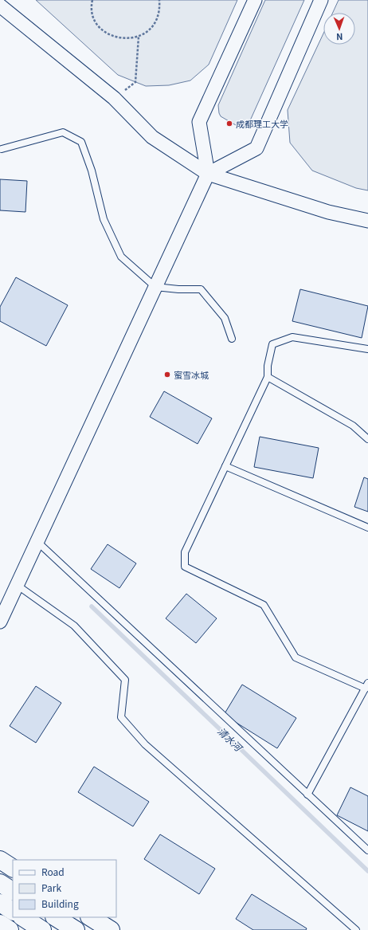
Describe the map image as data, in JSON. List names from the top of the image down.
{
  "water": ["清水河"],
  "places": ["成都理工大学", "蜜雪冰城"],
  "legend": ["Road", "Park", "Building"],
  "north": "bottom"
}
